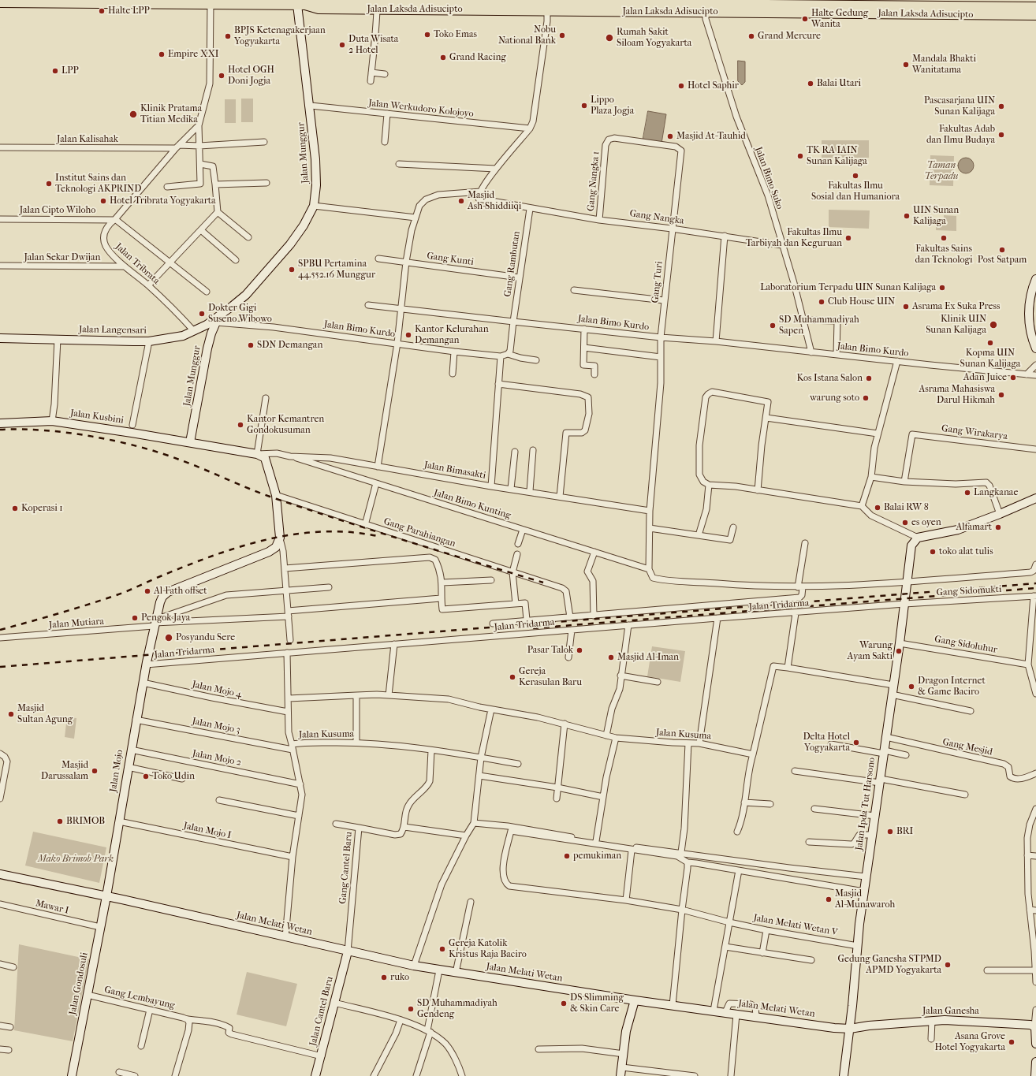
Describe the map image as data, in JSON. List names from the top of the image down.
{
  "streets": {
    "main road": ["Jalan Laksda Adisucipto"],
    "street": [
      "Jalan Werkudoro Kolojoyo",
      "Jalan Kalisahak",
      "Jalan Munggur",
      "Jalan Bimo Suko",
      "Gang Nangka 1",
      "Jalan Cipto Wiloho",
      "Gang Nangka",
      "Jalan Sekar Dwijan",
      "Gang Kunti",
      "Jalan Tribrata",
      "Gang Rambutan",
      "Gang Turi",
      "Jalan Bimo Kurdo",
      "Jalan Langensari",
      "Jalan Kusbini",
      "Gang Wirakarya",
      "Jalan Bimasakti",
      "Jalan Bimo Kunting",
      "Gang Parahiangan",
      "Gang Sidomukti",
      "Jalan Tridarma",
      "Jalan Mutiara",
      "Gang Sidoluhur",
      "Jalan Mojo 4",
      "Jalan Mojo 3",
      "Jalan Kusuma",
      "Gang Mesjid",
      "Jalan Mojo 2",
      "Jalan Mojo",
      "Jalan Ipda Tut Harsono",
      "Jalan Mojo I",
      "Gang Cantel Baru",
      "Mawar I",
      "Jalan Melati Wetan",
      "Jalan Melati Wetan V",
      "Jalan Gondosuli",
      "Gang Lembayung",
      "Jalan Cantel Baru",
      "Jalan Ganesha"
    ]
  },
  "crossings": [
    ["Jalan Laksda Adisucipto", "Jalan Munggur"],
    ["Jalan Laksda Adisucipto", "Jalan Bimo Suko"],
    ["Jalan Werkudoro Kolojoyo", "Jalan Munggur"],
    ["Jalan Kalisahak", "Jalan Tribrata"],
    ["Jalan Munggur", "Jalan Bimo Kurdo"],
    ["Jalan Munggur", "Jalan Langensari"],
    ["Jalan Munggur", "Jalan Kusbini"],
    ["Jalan Bimo Suko", "Gang Nangka"],
    ["Jalan Bimo Suko", "Jalan Bimo Kurdo"],
    ["Gang Nangka 1", "Gang Nangka"],
    ["Gang Nangka 1", "Gang Turi"],
    ["Jalan Cipto Wiloho", "Jalan Tribrata"],
    ["Gang Nangka", "Gang Rambutan"],
    ["Gang Nangka", "Gang Turi"],
    ["Jalan Sekar Dwijan", "Jalan Tribrata"],
    ["Gang Kunti", "Gang Rambutan"],
    ["Jalan Tribrata", "Jalan Langensari"],
    ["Gang Rambutan", "Jalan Bimo Kurdo"],
    ["Gang Turi", "Jalan Bimo Kurdo"],
    ["Jalan Bimo Kurdo", "Jalan Langensari"],
    ["Jalan Bimo Kurdo", "Jalan Bimasakti"],
    ["Jalan Bimo Kurdo", "Jalan Bimo Kunting"],
    ["Jalan Bimasakti", "Jalan Bimo Kunting"],
    ["Gang Sidomukti", "Jalan Tridarma"],
    ["Gang Sidomukti", "Jalan Ipda Tut Harsono"],
    ["Jalan Tridarma", "Jalan Mojo"],
    ["Jalan Tridarma", "Jalan Ipda Tut Harsono"],
    ["Jalan Mutiara", "Jalan Mojo"],
    ["Gang Sidoluhur", "Jalan Ipda Tut Harsono"],
    ["Jalan Mojo 4", "Jalan Mojo"],
    ["Jalan Mojo 3", "Jalan Kusuma"],
    ["Jalan Mojo 3", "Jalan Mojo"],
    ["Jalan Kusuma", "Jalan Mojo 2"],
    ["Jalan Kusuma", "Jalan Mojo I"],
    ["Jalan Kusuma", "Jalan Melati Wetan"],
    ["Gang Mesjid", "Jalan Ipda Tut Harsono"],
    ["Jalan Mojo 2", "Jalan Mojo"],
    ["Jalan Mojo", "Jalan Mojo I"],
    ["Jalan Mojo", "Jalan Melati Wetan"],
    ["Jalan Mojo", "Jalan Gondosuli"],
    ["Jalan Ipda Tut Harsono", "Jalan Melati Wetan"],
    ["Jalan Ipda Tut Harsono", "Jalan Melati Wetan V"],
    ["Jalan Ipda Tut Harsono", "Jalan Ganesha"],
    ["Gang Cantel Baru", "Jalan Melati Wetan"],
    ["Gang Cantel Baru", "Jalan Cantel Baru"],
    ["Mawar I", "Jalan Gondosuli"],
    ["Jalan Melati Wetan", "Jalan Gondosuli"],
    ["Jalan Melati Wetan", "Jalan Cantel Baru"],
    ["Jalan Melati Wetan", "Jalan Ganesha"],
    ["Jalan Gondosuli", "Gang Lembayung"],
    ["Gang Lembayung", "Jalan Cantel Baru"]
  ],
  "parks": ["Taman Terpadu", "Mako Brimob Park"],
  "places": [
    "Halte LPP",
    "Halte Gedung Wanita",
    "Toko Emas",
    "Nobu National Bank",
    "BPJS Ketenagakerjaan Yogyakarta",
    "Grand Mercure",
    "Rumah Sakit Siloam Yogyakarta",
    "Duta Wisata 2 Hotel",
    "Empire XXI",
    "Grand Racing",
    "Mandala Bhakti Wanitatama",
    "LPP",
    "Hotel OGH Doni Jogja",
    "Balai Utari",
    "Hotel Saphir",
    "Lippo Plaza Jogja",
    "Pascasarjana UIN Sunan Kalijaga",
    "Klinik Pratama Titian Medika",
    "Fakultas Adab dan Ilmu Budaya",
    "Masjid At-Tauhid",
    "TK RA IAIN Sunan Kalijaga",
    "Fakultas Ilmu Sosial dan Humaniora",
    "Institut Sains dan Teknologi AKPRIND",
    "Hotel Tribrata Yogyakarta",
    "Masjid Ash-Shiddiiqi",
    "UIN Sunan Kalijaga",
    "Fakultas Ilmu Tarbiyah dan Keguruan",
    "Fakultas Sains dan Teknologi",
    "Post Satpam",
    "SPBU Pertamina 44.552.16 Munggur",
    "Laboratorium Terpadu UIN Sunan Kalijaga",
    "Club House UIN",
    "Asrama Ex Suka Press",
    "Dokter Gigi Suseno Wibowo",
    "Klinik UIN Sunan Kalijaga",
    "SD Muhammadiyah Sapen",
    "Kantor Kelurahan Demangan",
    "Kopma UIN Sunan Kalijaga",
    "SDN Demangan",
    "Adan Juice",
    "Kos Istana Salon",
    "Asrama Mahasiswa Darul Hikmah",
    "warung soto",
    "Kantor Kemantren Gondokusuman",
    "Langkanae",
    "Balai RW 8",
    "Koperasi 1",
    "es oyen",
    "Alfamart",
    "toko alat tulis",
    "Al-Fath offset",
    "Pengok Jaya",
    "Posyandu Sere",
    "Pasar Talok",
    "Warung Ayam Sakti",
    "Masjid Al-Iman",
    "Gereja Kerasulan Baru",
    "Dragon Internet & Game Baciro",
    "Masjid Sultan Agung",
    "Delta Hotel Yogyakarta",
    "Masjid Darussalam",
    "Toko Udin",
    "BRIMOB",
    "BRI",
    "pemukiman",
    "Masjid Al-Munawaroh",
    "Gereja Katolik Kristus Raja Baciro",
    "Gedung Ganesha STPMD APMD Yogyakarta",
    "ruko",
    "DS Slimming & Skin Care",
    "SD Muhammadiyah Gendeng",
    "Asana Grove Hotel Yogyakarta"
  ]
}
